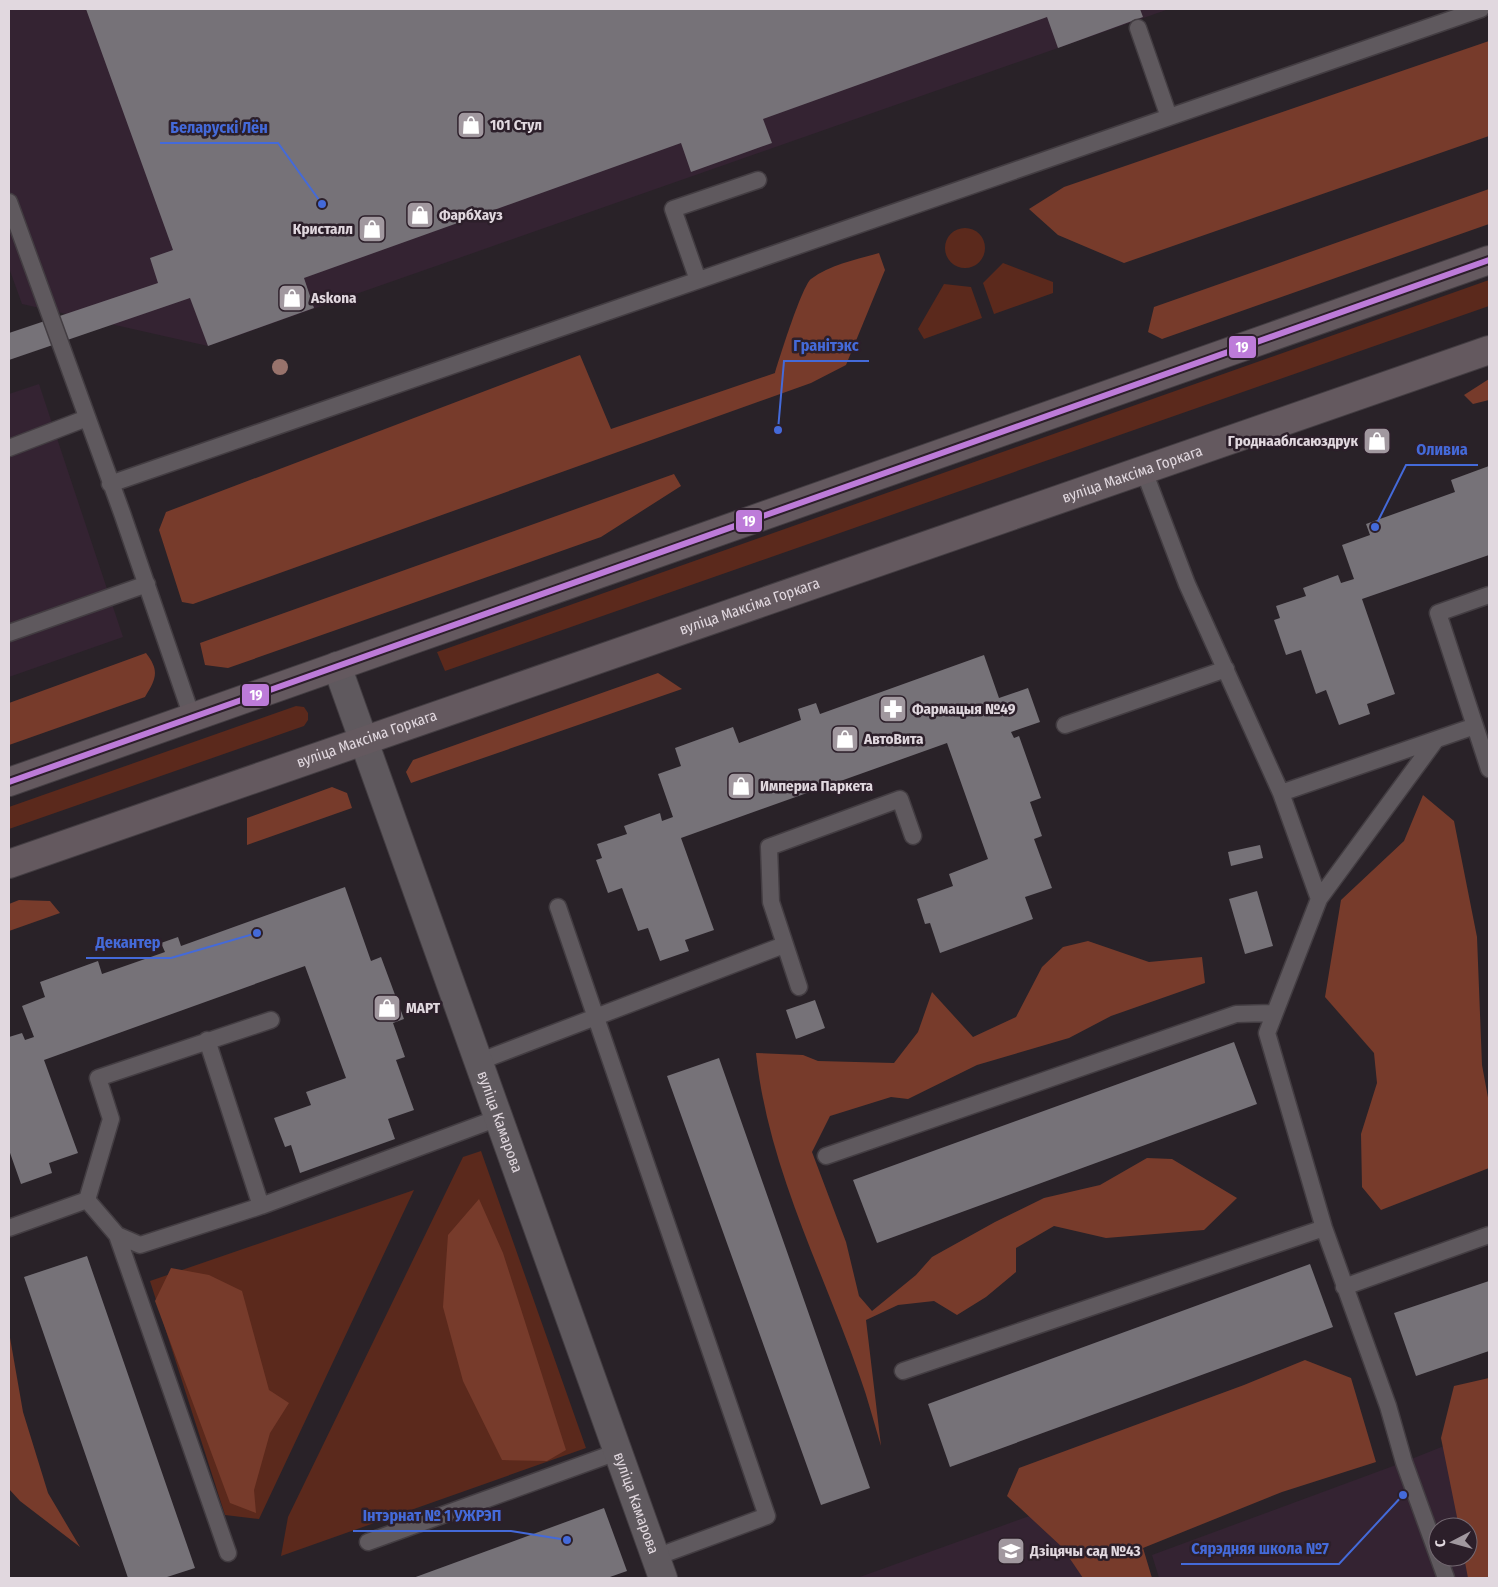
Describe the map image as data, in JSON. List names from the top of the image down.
{
  "streets": {
    "main road": ["вуліца Максіма Горкага"],
    "street": ["вуліца Камарова"]
  },
  "crossings": [
    ["вуліца Максіма Горкага", "вуліца Камарова"]
  ],
  "places": {
    "shop": [
      "101 Стул",
      "ФарбХауз",
      "Кристалл",
      "Askona",
      "Гроднааблсаюздрук",
      "АвтоВита",
      "Империа Паркета",
      "МАРТ"
    ],
    "other": [
      "Беларускі Лён",
      "Гранітэкс",
      "Оливиа",
      "Декантер",
      "Сярэдняя школа №7",
      "Інтэрнат № 1 УЖРЭП"
    ],
    "pharmacy": ["Фармацыя №49"],
    "school or university": ["Дзіцячы сад №43"]
  },
  "lines": ["transit line 19"],
  "north": "left"
}
